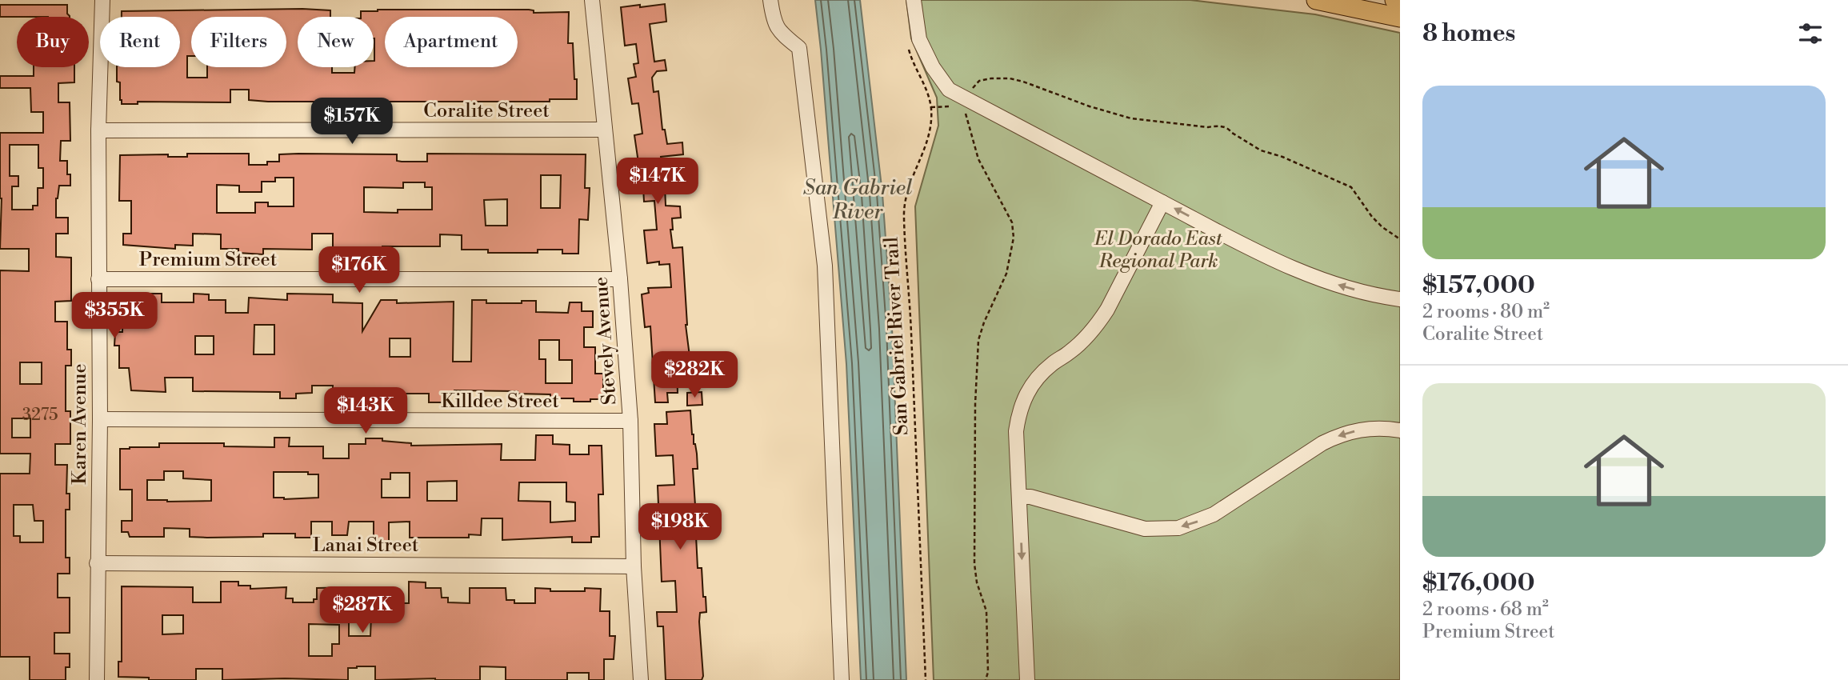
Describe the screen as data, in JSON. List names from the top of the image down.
{
  "streets": {
    "street": [
      "Coralite Street",
      "Premium Street",
      "Stevely Avenue",
      "Killdee Street",
      "Karen Avenue",
      "Lanai Street"
    ],
    "path": ["San Gabriel River Trail"]
  },
  "crossings": [
    ["Coralite Street", "Stevely Avenue"],
    ["Coralite Street", "Karen Avenue"],
    ["Premium Street", "Stevely Avenue"],
    ["Premium Street", "Karen Avenue"],
    ["Stevely Avenue", "Killdee Street"],
    ["Stevely Avenue", "Lanai Street"],
    ["Killdee Street", "Karen Avenue"],
    ["Karen Avenue", "Lanai Street"]
  ],
  "water": ["San Gabriel River"],
  "parks": ["El Dorado East Regional Park"],
  "house_numbers": ["3275"],
  "page": {
    "heading": "8 homes",
    "chip": [
      "Buy",
      "Rent",
      "Filters",
      "New",
      "Apartment"
    ],
    "list": [
      {
        "name": "$157,000",
        "note": "2 rooms · 80 m² · Coralite Street"
      },
      {
        "name": "$176,000",
        "note": "2 rooms · 68 m² · Premium Street"
      }
    ],
    "price": [
      "$157K",
      "$147K",
      "$176K",
      "$355K",
      "$282K",
      "$143K",
      "$198K",
      "$287K"
    ]
  }
}
